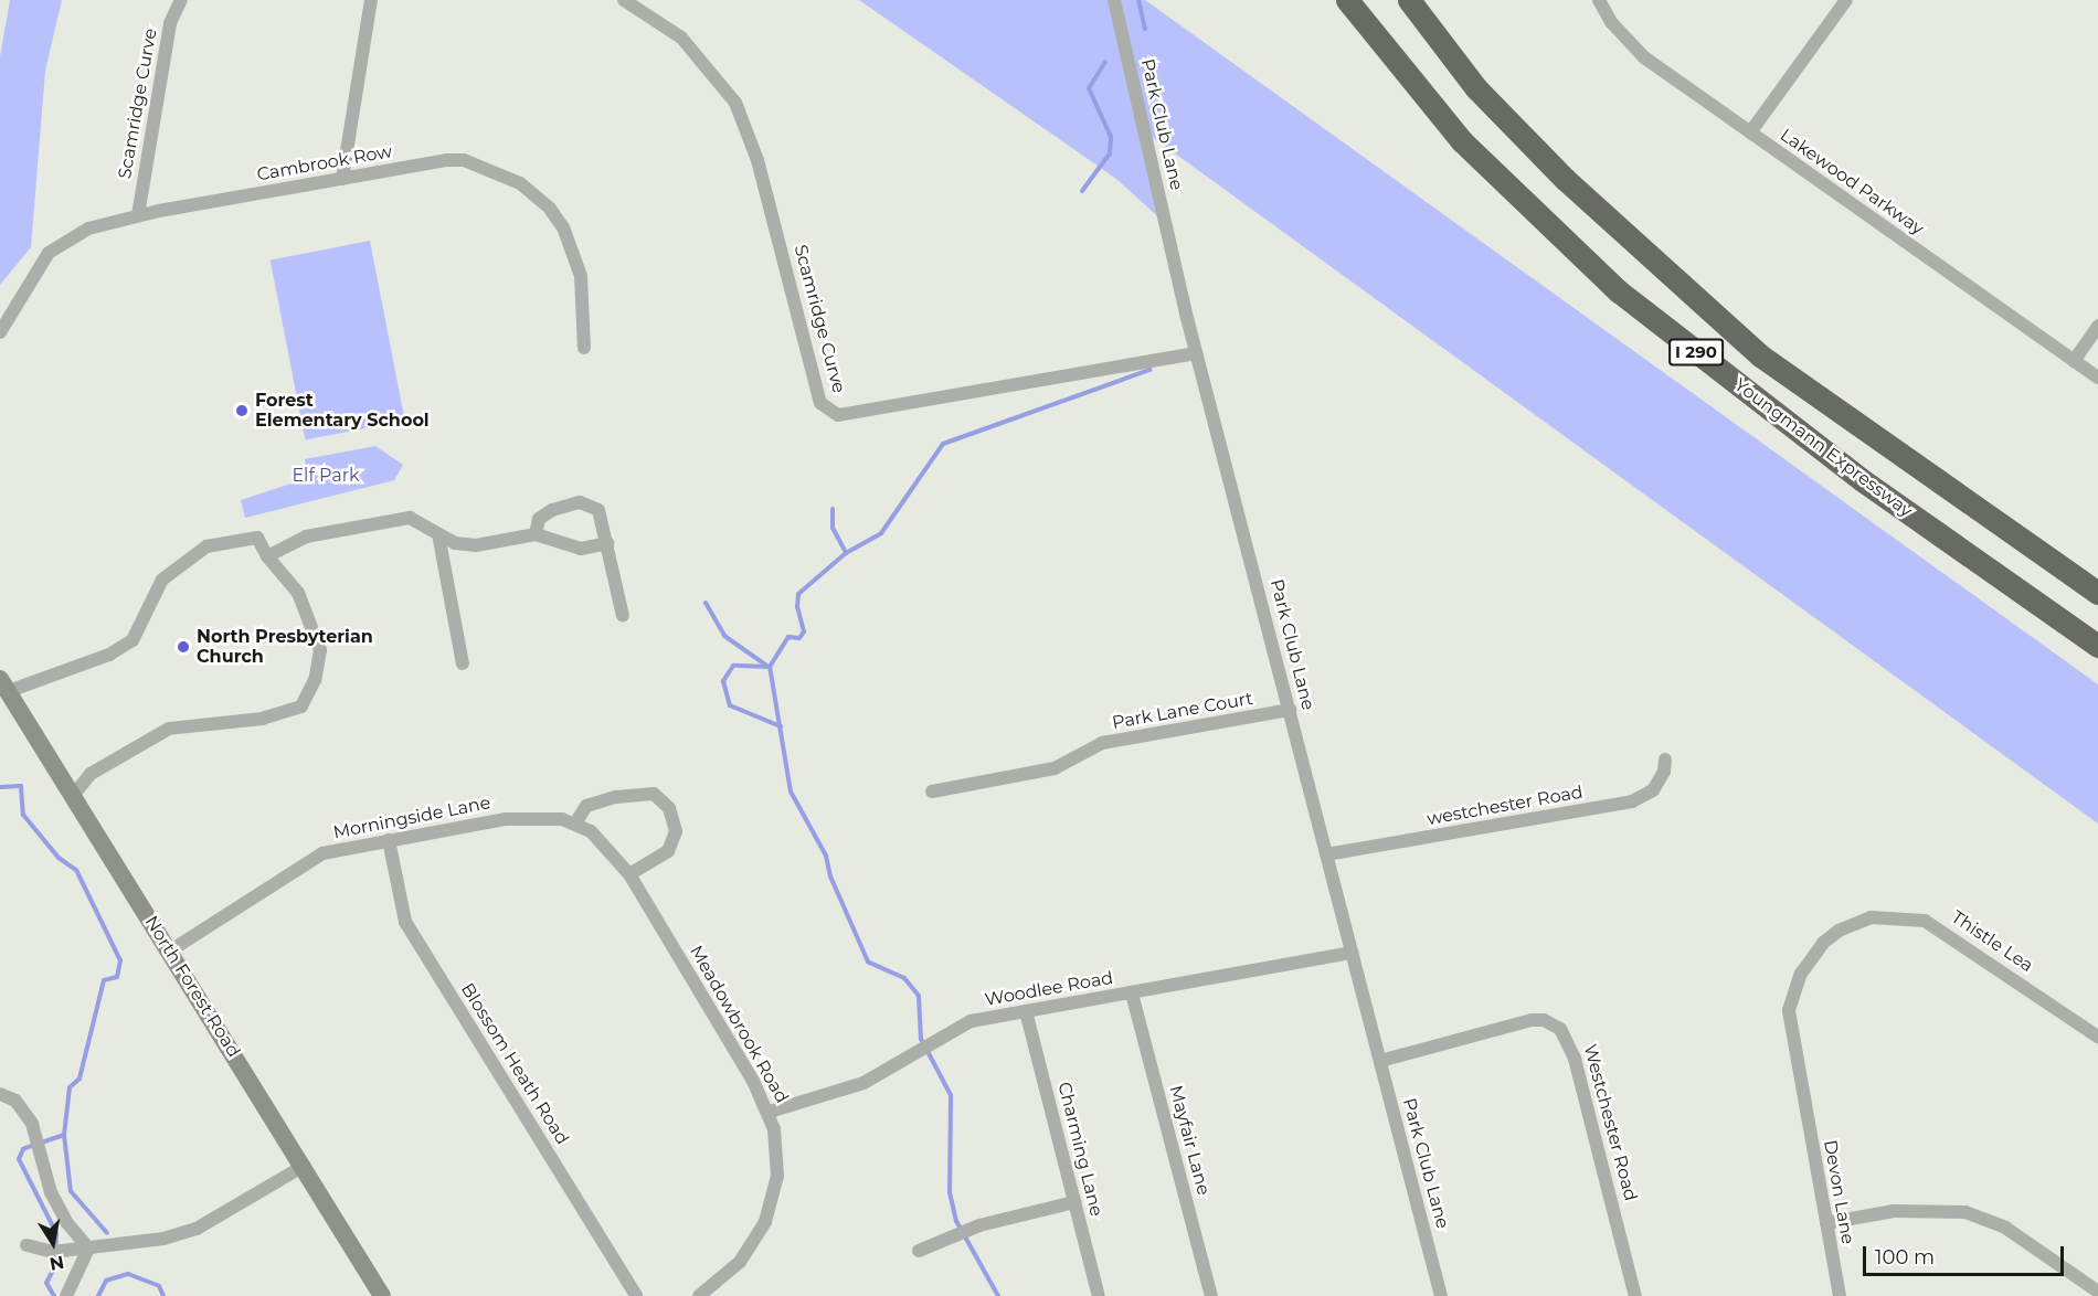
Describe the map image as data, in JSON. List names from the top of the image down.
{
  "streets": {
    "highway": ["I 290", "Youngmann Expressway"],
    "main road": ["North Forest Road"],
    "street": [
      "Scamridge Curve",
      "Park Club Lane",
      "Cambrook Row",
      "Lakewood Parkway",
      "Park Lane Court",
      "westchester Road",
      "Morningside Lane",
      "Thistle Lea",
      "Woodlee Road",
      "Meadowbrook Road",
      "Blossom Heath Road",
      "Westchester Road",
      "Mayfair Lane",
      "Charming Lane",
      "Devon Lane"
    ]
  },
  "crossings": [
    ["Scamridge Curve", "Park Club Lane"],
    ["Scamridge Curve", "Cambrook Row"],
    ["Park Club Lane", "Park Lane Court"],
    ["Park Club Lane", "westchester Road"],
    ["Park Club Lane", "Woodlee Road"],
    ["Park Club Lane", "Westchester Road"],
    ["Morningside Lane", "North Forest Road"],
    ["Morningside Lane", "Blossom Heath Road"],
    ["Thistle Lea", "Devon Lane"],
    ["Woodlee Road", "Meadowbrook Road"],
    ["Woodlee Road", "Mayfair Lane"],
    ["Woodlee Road", "Charming Lane"]
  ],
  "parks": ["Elf Park"],
  "places": ["Forest Elementary School", "North Presbyterian Church"],
  "scale_bar": "100 m",
  "north": "bottom"
}
